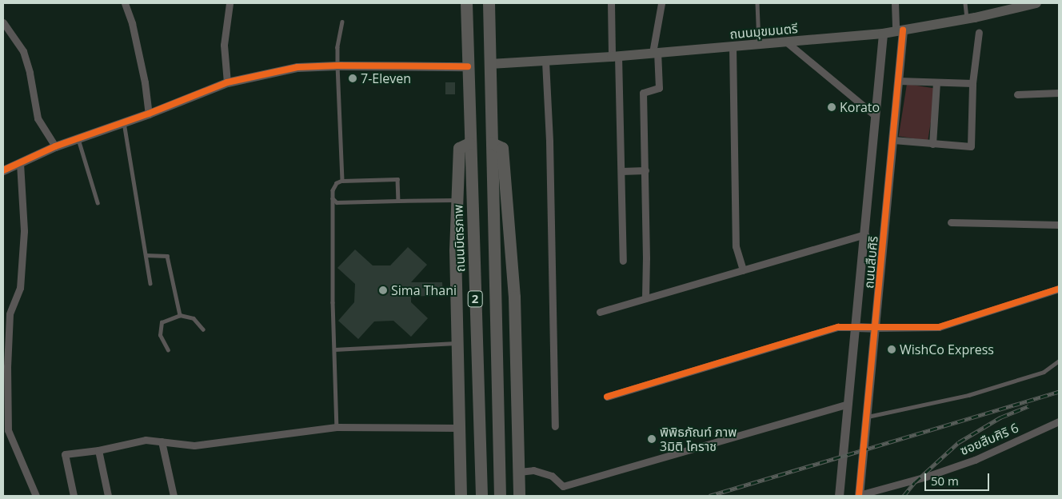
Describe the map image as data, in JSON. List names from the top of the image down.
{
  "streets": {
    "highway": ["ถนนมิตรภาพ", "2"],
    "main road": ["ถนนมุขมนตรี"],
    "street": ["ถนนสืบศิริ", "ซอยสืบศิริ 6"]
  },
  "crossings": [
    ["ถนนมุขมนตรี", "ถนนสืบศิริ"],
    ["ถนนมุขมนตรี", "2"],
    ["ถนนสืบศิริ", "ซอยสืบศิริ 6"]
  ],
  "places": [
    "7-Eleven",
    "Korato",
    "Sima Thani",
    "WishCo Express",
    "พิพิธภัณท์ ภาพ 3มิติ โคราช"
  ],
  "scale_bar": "50 m"
}
